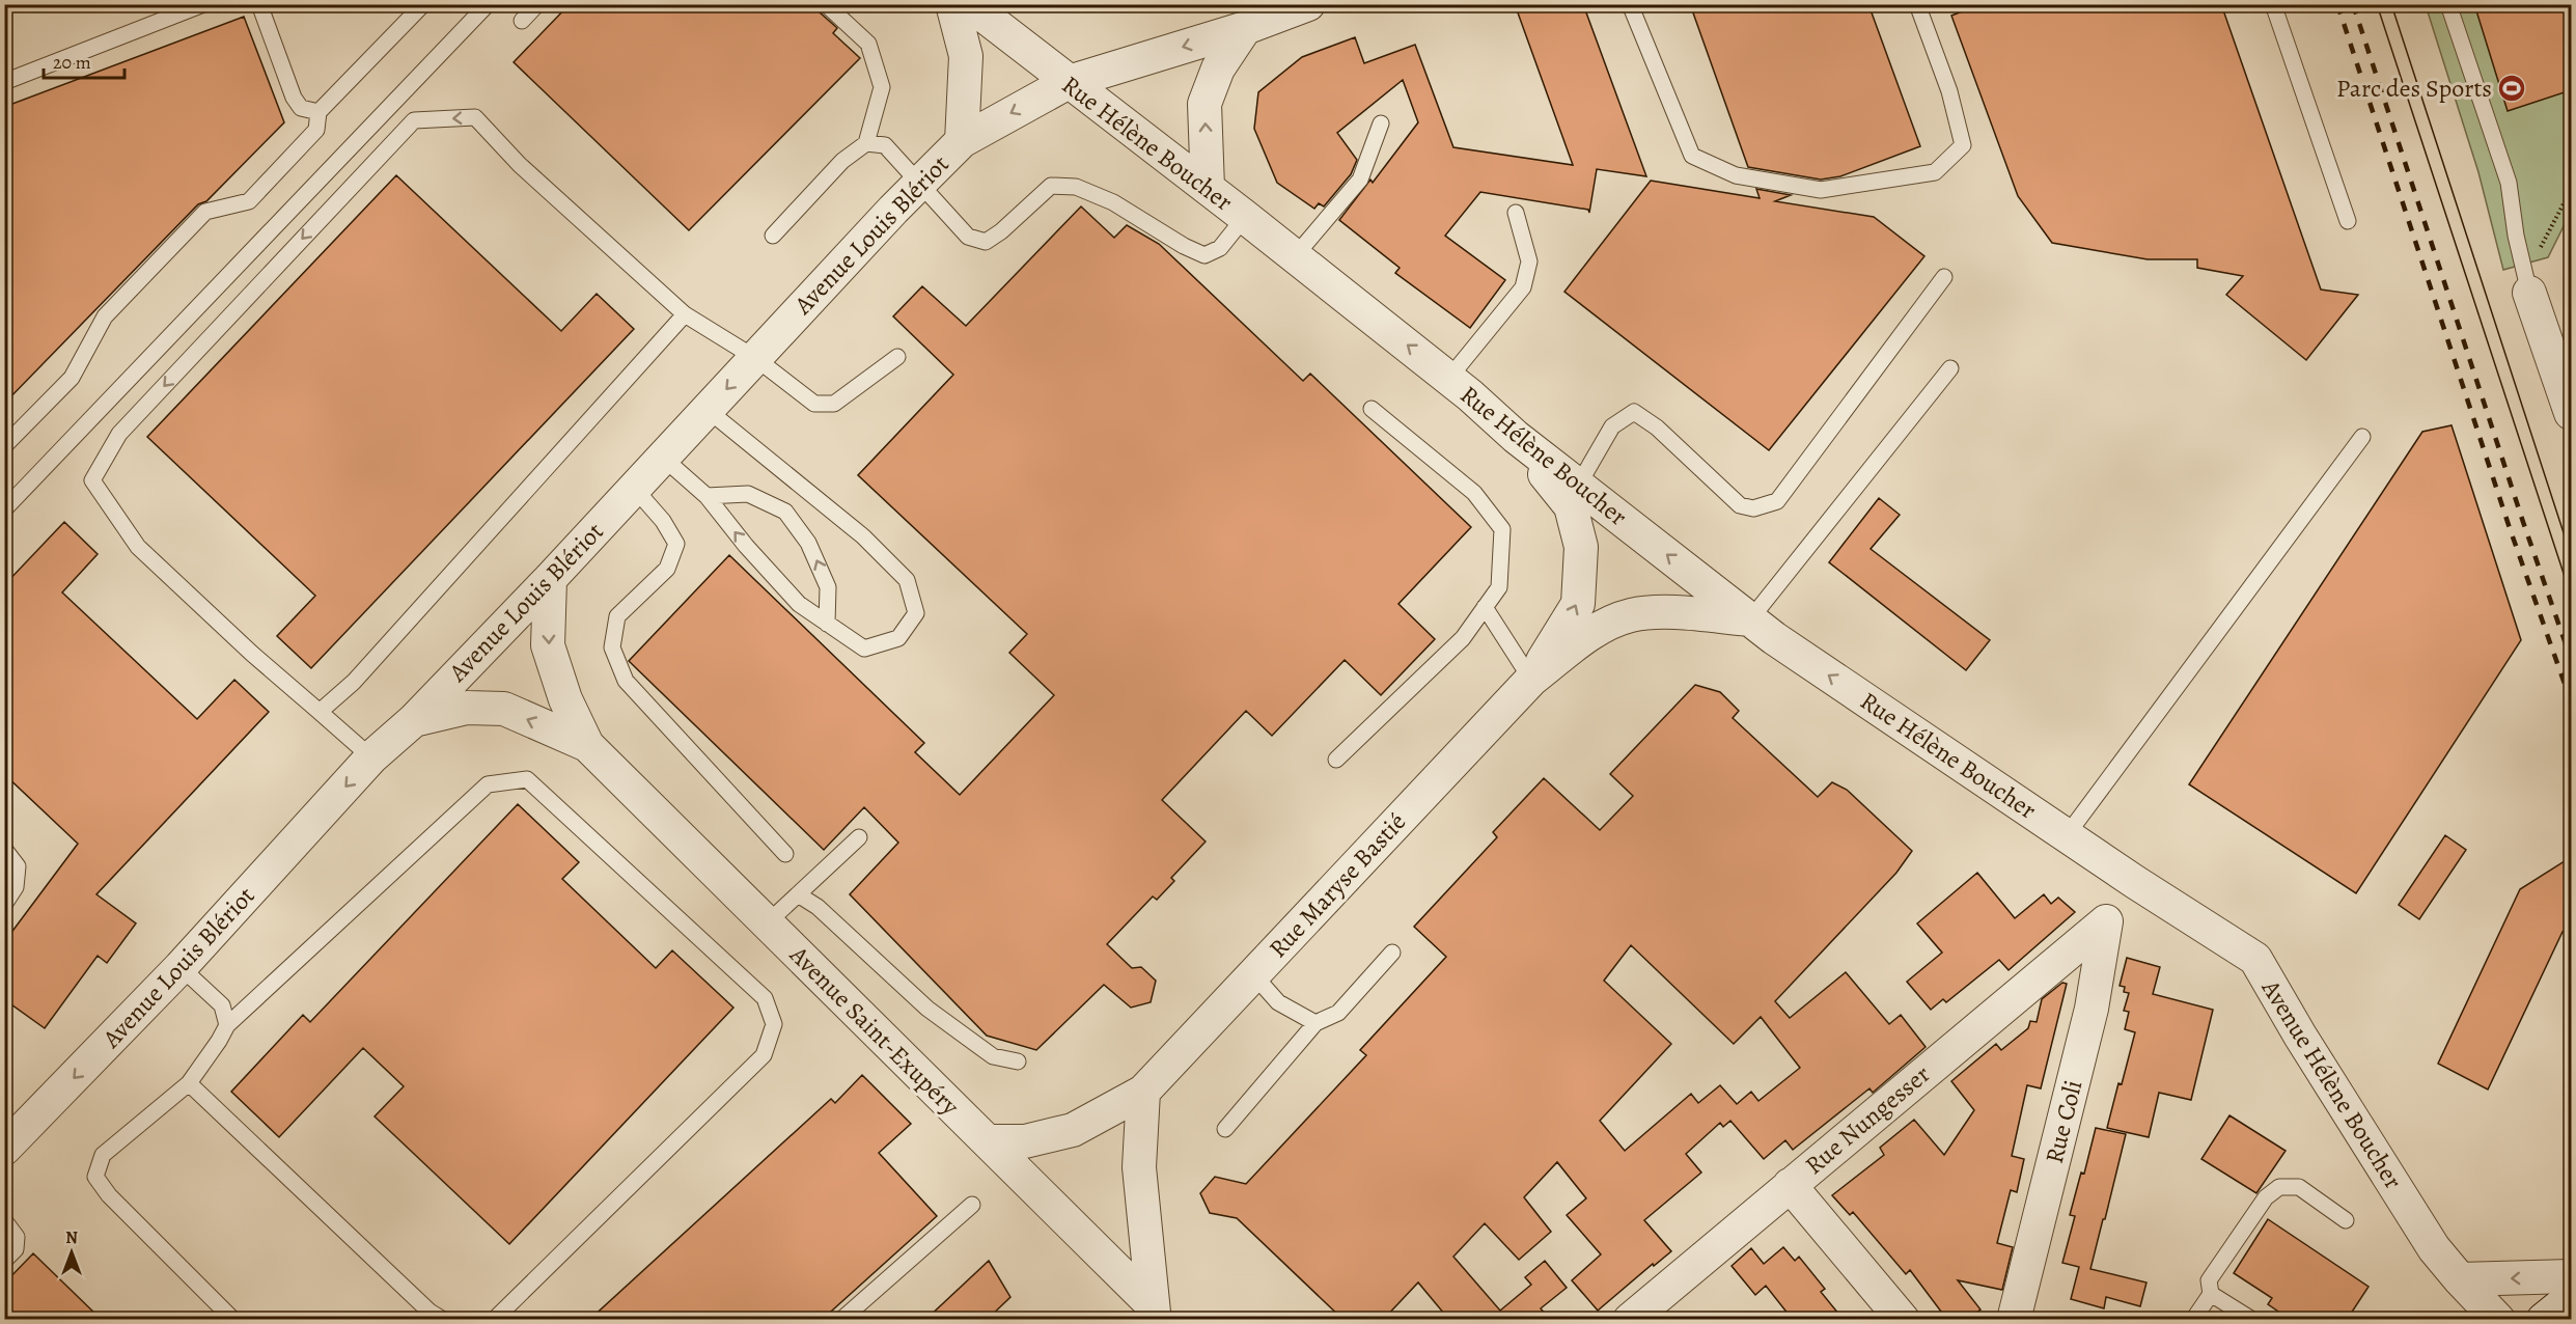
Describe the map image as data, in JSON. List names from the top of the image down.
{
  "streets": {
    "street": [
      "Rue Hélène Boucher",
      "Avenue Louis Blériot",
      "Rue Maryse Bastié",
      "Avenue Saint-Exupéry",
      "Avenue Hélène Boucher",
      "Rue Nungesser",
      "Rue Coli"
    ]
  },
  "crossings": [
    ["Rue Hélène Boucher", "Avenue Louis Blériot"],
    ["Rue Hélène Boucher", "Rue Maryse Bastié"],
    ["Rue Hélène Boucher", "Avenue Hélène Boucher"],
    ["Avenue Louis Blériot", "Avenue Saint-Exupéry"],
    ["Rue Maryse Bastié", "Avenue Saint-Exupéry"],
    ["Rue Nungesser", "Rue Coli"]
  ],
  "one_way": ["Rue Hélène Boucher", "Avenue Louis Blériot"],
  "places": {
    "sports": ["Parc des Sports"]
  },
  "scale_bar": "20 m",
  "north": "top"
}
